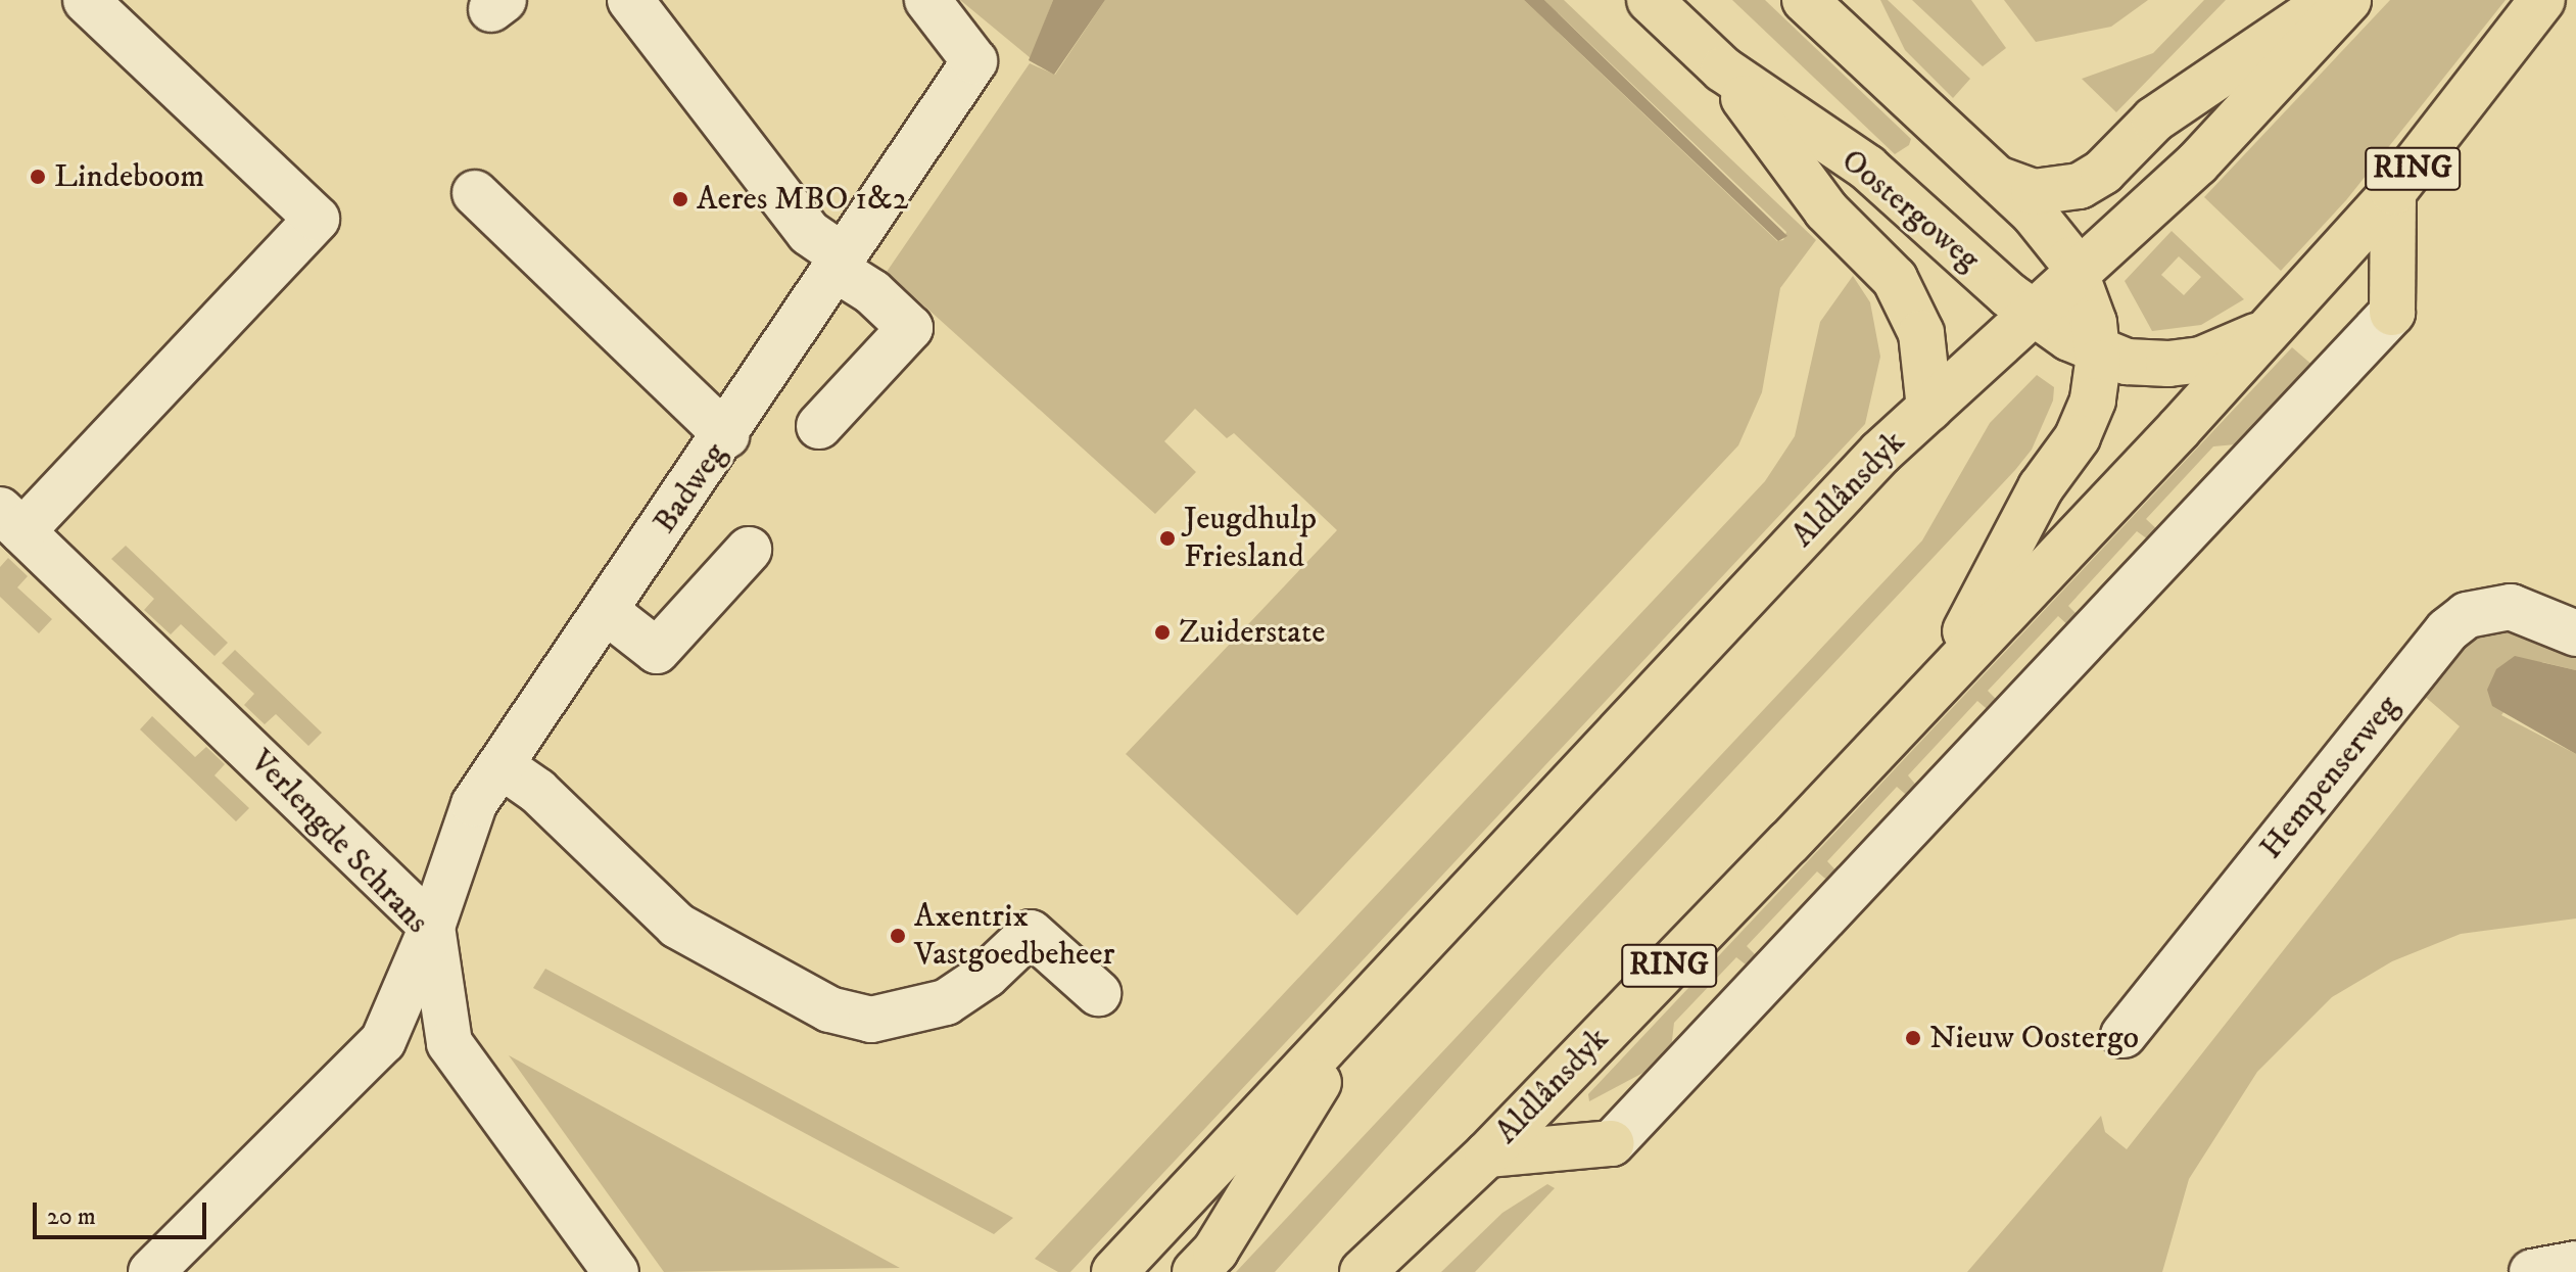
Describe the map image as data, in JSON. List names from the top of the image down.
{
  "streets": {
    "main road": ["RING", "Oostergoweg", "Aldlânsdyk"],
    "street": ["Badweg", "Hempenserweg", "Verlengde Schrans"]
  },
  "crossings": [
    ["Oostergoweg", "Aldlânsdyk"],
    ["Badweg", "Verlengde Schrans"]
  ],
  "places": [
    "Lindeboom",
    "Aeres MBO 1&2",
    "Jeugdhulp Friesland",
    "Zuiderstate",
    "Axentrix Vastgoedbeheer",
    "Nieuw Oostergo"
  ],
  "scale_bar": "20 m"
}
